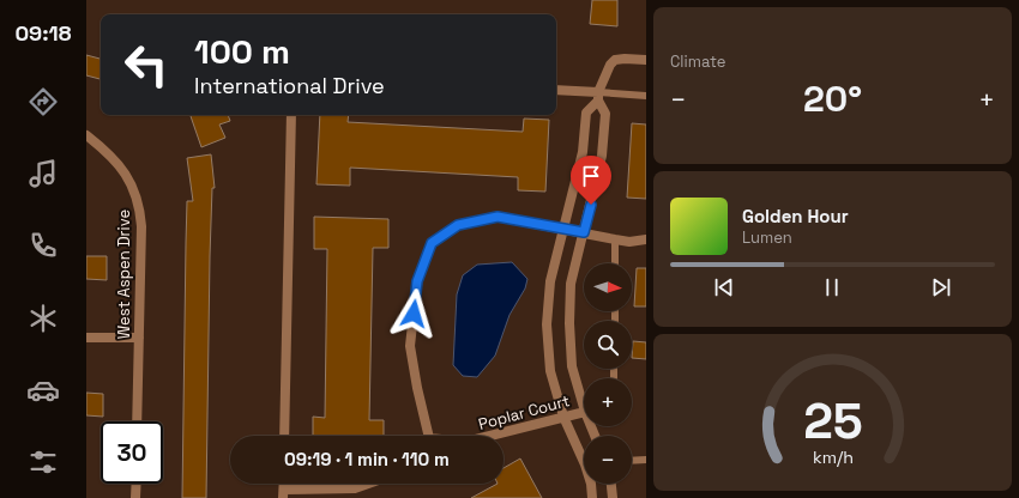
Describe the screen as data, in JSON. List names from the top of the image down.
{
  "streets": {
    "street": ["West Aspen Drive", "Poplar Court"]
  },
  "north": "right",
  "page": {
    "tabs": "09:18",
    "tile": "Climate",
    "turn": ["100 m", "International Drive"],
    "heat": ["−", "20°", "+"],
    "song": ["Golden Hour", "Lumen"],
    "map_buttons": ["+", "−"],
    "limit": "30",
    "trip": "09:19 · 1 min · 110 m",
    "gauge": ["25", "km/h"]
  }
}
